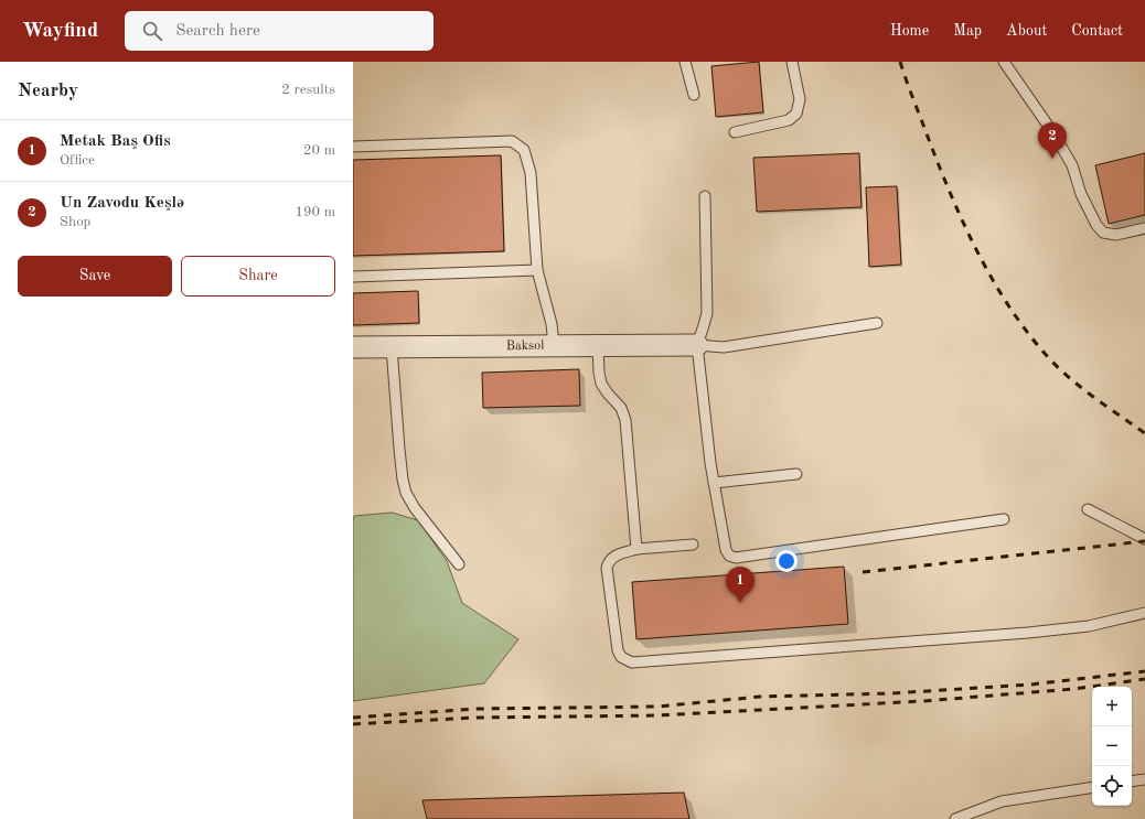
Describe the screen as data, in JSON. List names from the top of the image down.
{
  "streets": {
    "street": ["Baksol"]
  },
  "page": {
    "header": "Wayfind",
    "search": "Search here",
    "nav": [
      "Home",
      "Map",
      "About",
      "Contact"
    ],
    "heading": ["Nearby", "2 results"],
    "list": [
      {
        "mark": "1",
        "name": "Metak Baş Ofis",
        "note": "Office",
        "value": "20 m"
      },
      {
        "mark": "2",
        "name": "Un Zavodu Keşlə",
        "note": "Shop",
        "value": "190 m"
      }
    ],
    "pins": ["2", "1"],
    "buttons": ["Save", "Share"],
    "map_buttons": ["+", "−"]
  }
}
